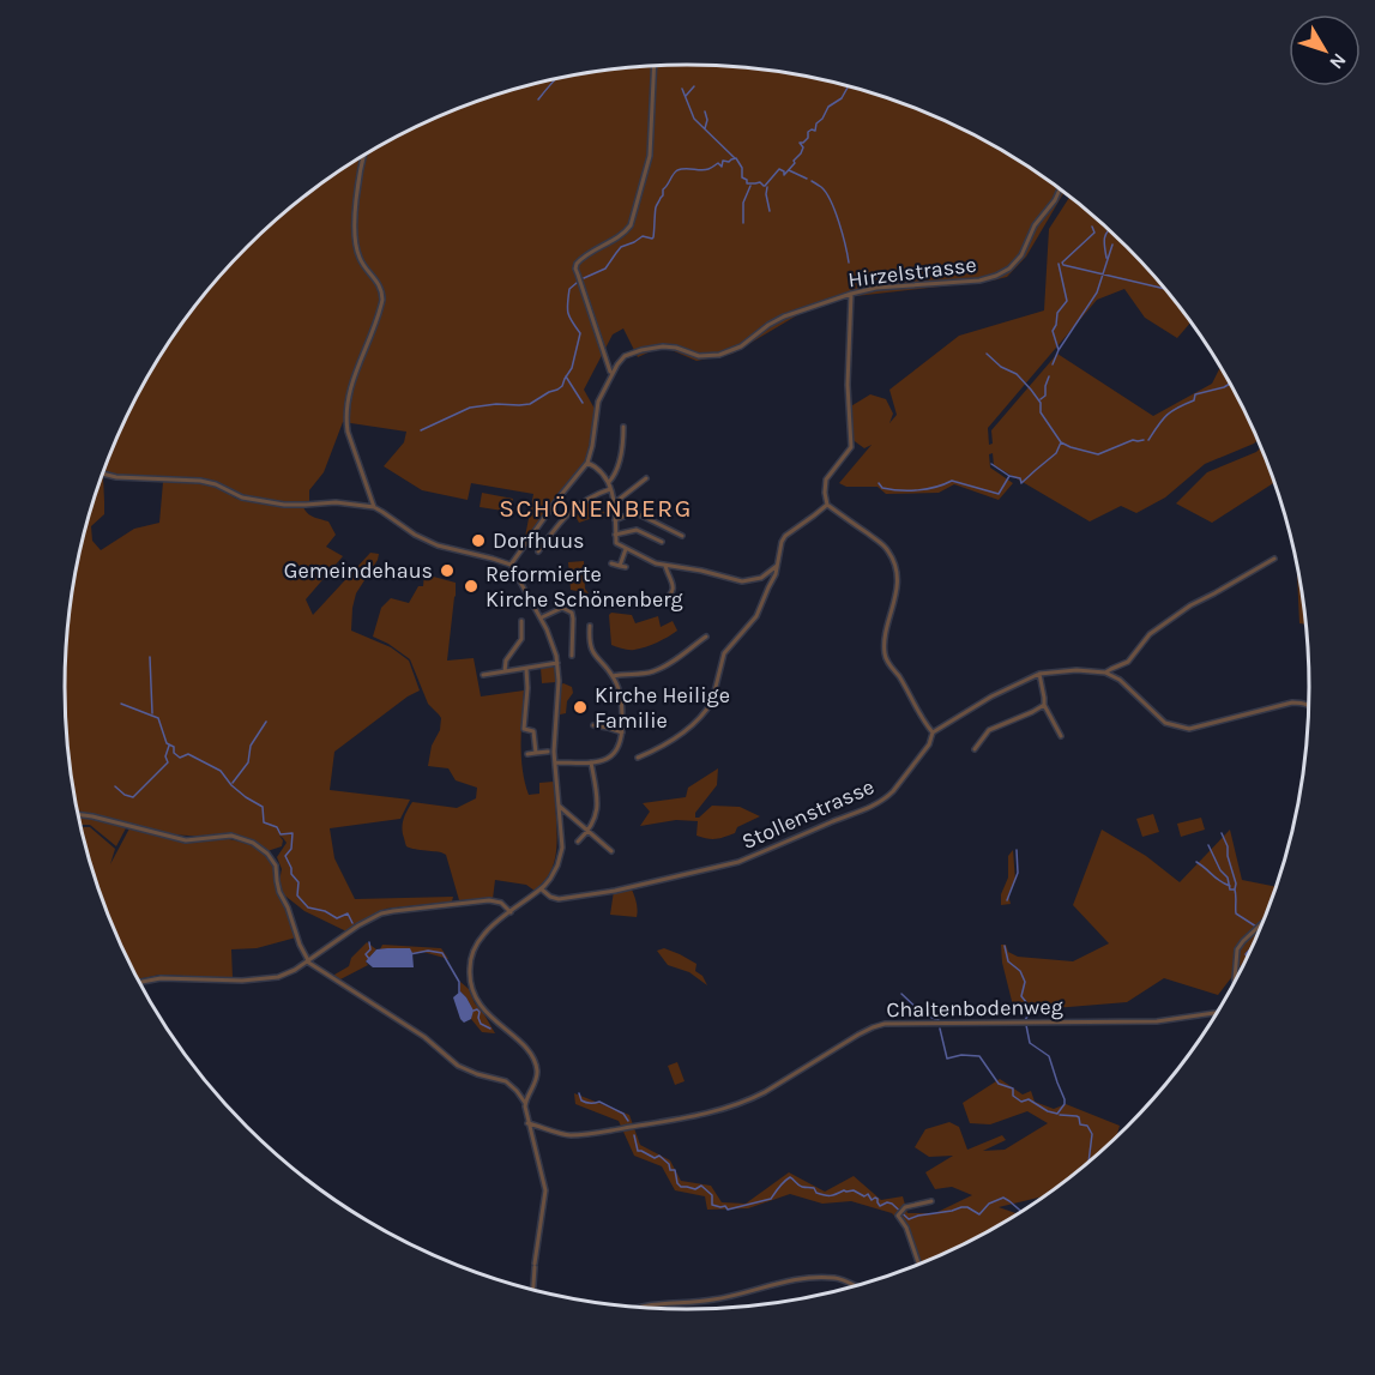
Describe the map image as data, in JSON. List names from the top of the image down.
{
  "streets": {
    "street": ["Hirzelstrasse", "Stollenstrasse", "Chaltenbodenweg"]
  },
  "districts": ["SCHÖNENBERG"],
  "places": [
    "Dorfhuus",
    "Gemeindehaus",
    "Reformierte Kirche Schönenberg",
    "Kirche Heilige Familie"
  ],
  "north": "bottom right"
}
